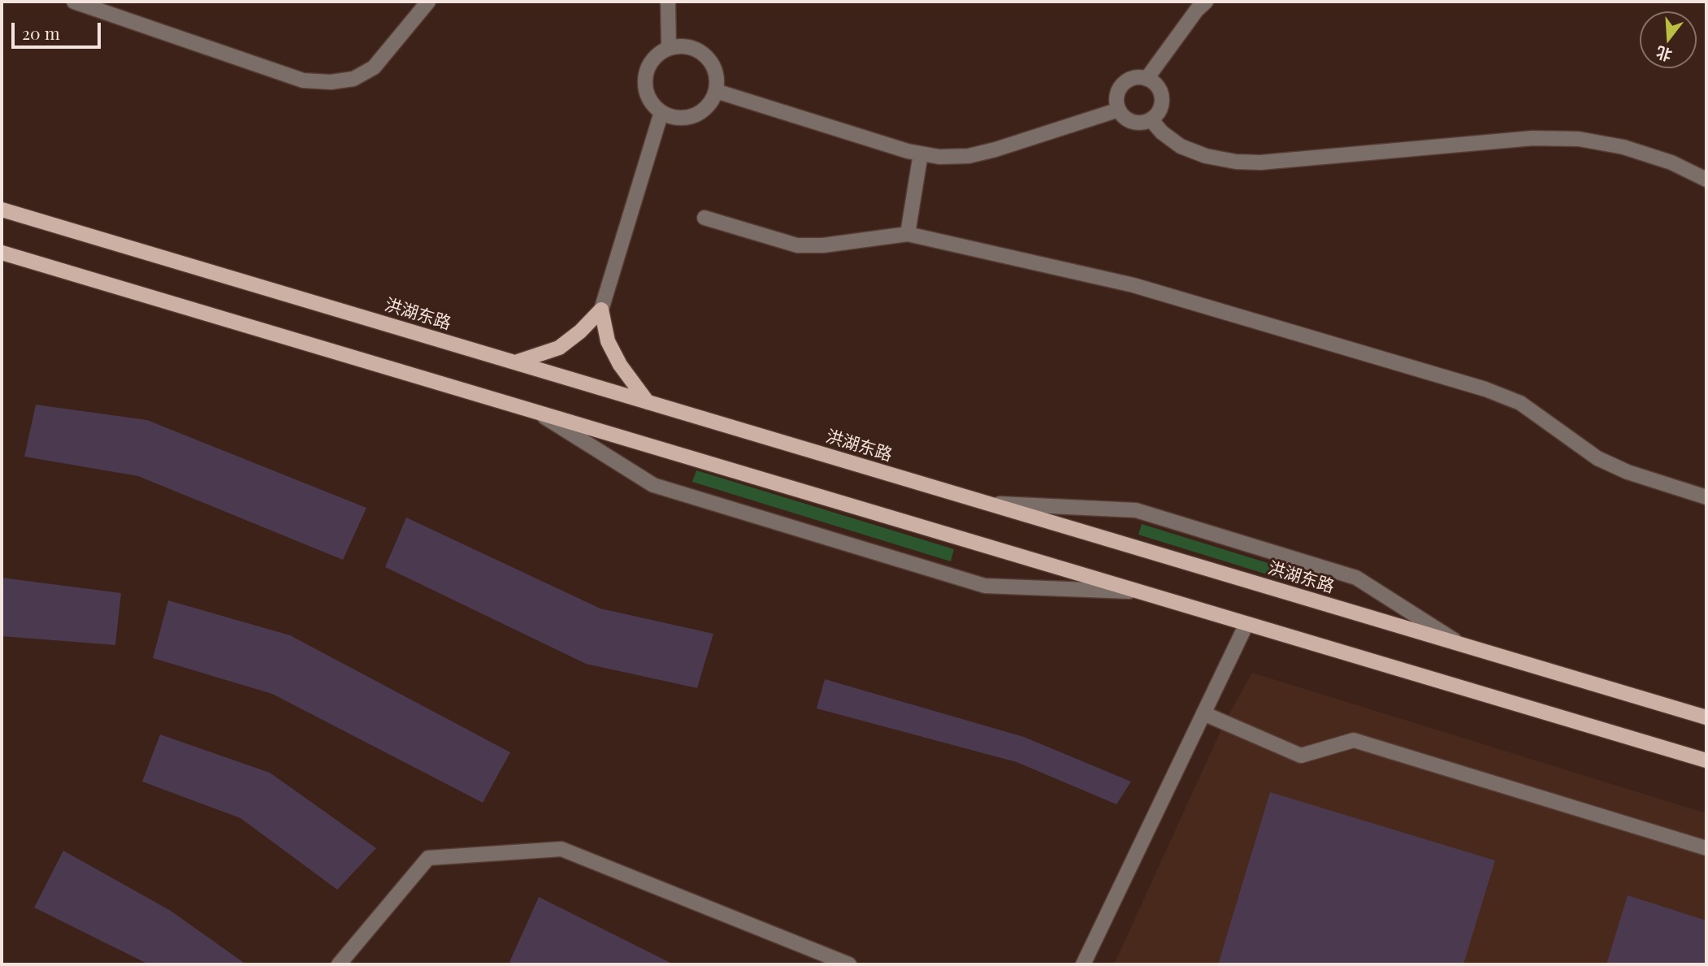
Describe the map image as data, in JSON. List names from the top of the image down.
{
  "streets": {
    "main road": ["洪湖东路"]
  },
  "scale_bar": "20 m",
  "north": "bottom"
}
